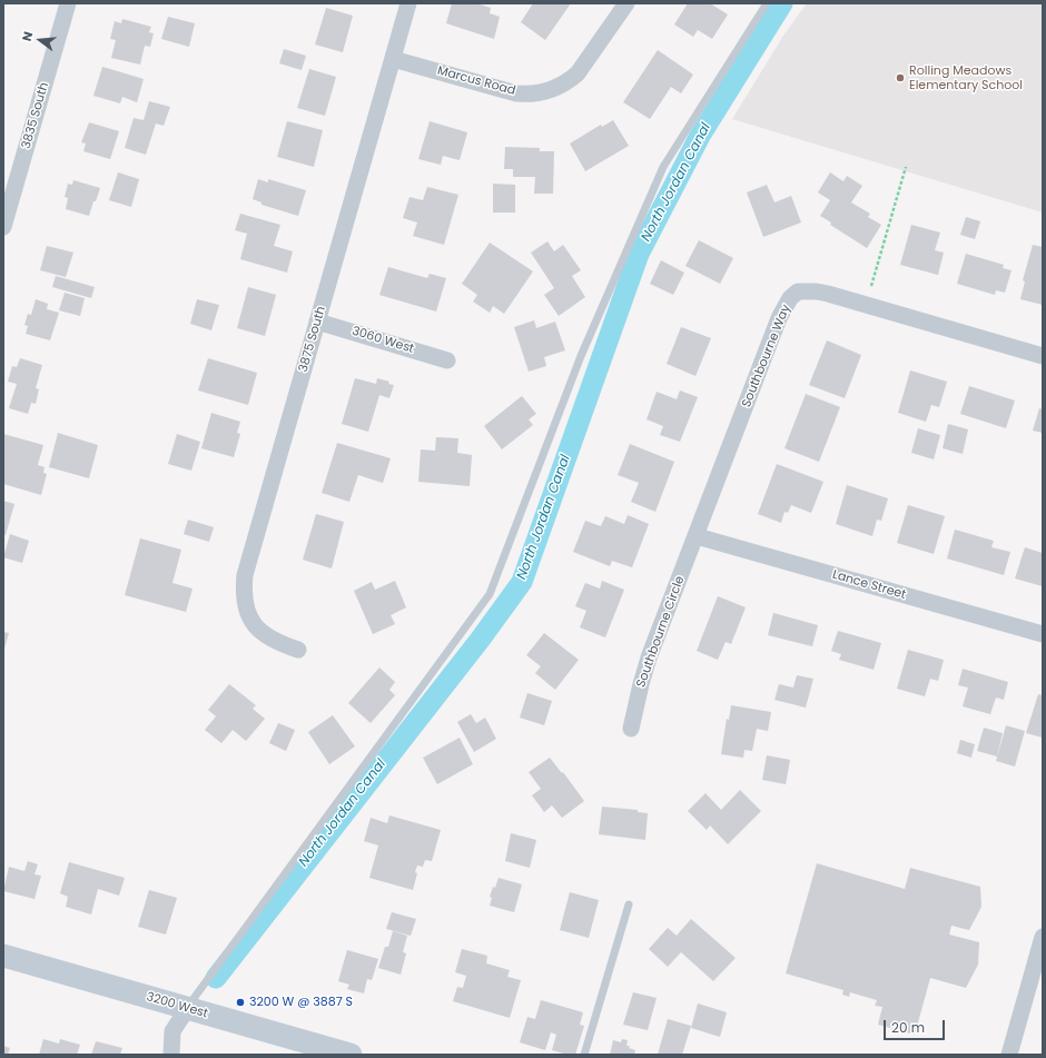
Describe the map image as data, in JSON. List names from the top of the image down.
{
  "streets": {
    "street": [
      "Marcus Road",
      "3835 South",
      "3875 South",
      "3060 West",
      "Southbourne Way",
      "Lance Street",
      "Southbourne Circle",
      "3200 West"
    ]
  },
  "crossings": [
    ["Marcus Road", "3875 South"],
    ["3875 South", "3060 West"],
    ["Southbourne Way", "Lance Street"],
    ["Southbourne Way", "Southbourne Circle"],
    ["Lance Street", "Southbourne Circle"]
  ],
  "water": ["North Jordan Canal"],
  "places": ["Rolling Meadows Elementary School", "3200 W @ 3887 S"],
  "scale_bar": "20 m",
  "north": "left"
}
